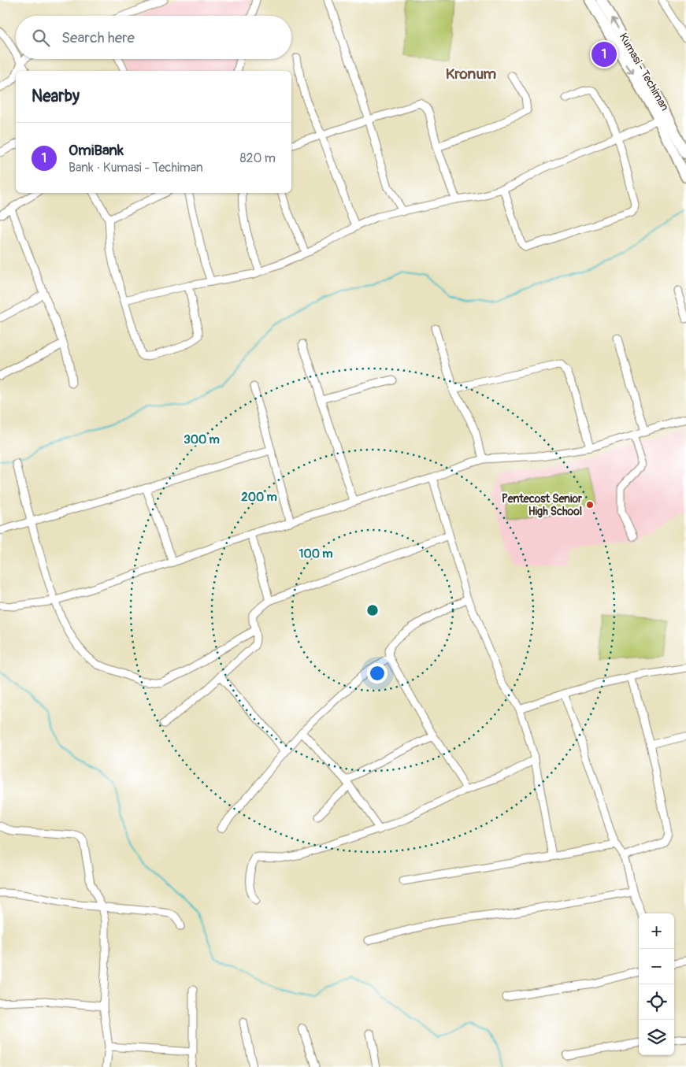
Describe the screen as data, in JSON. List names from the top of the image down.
{
  "streets": {
    "highway": ["Kumasi - Techiman"]
  },
  "districts": ["Kronum"],
  "places": ["Pentecost Senior High School"],
  "page": {
    "search": "Search here",
    "pins": "1",
    "heading": "Nearby",
    "list": [
      {
        "mark": "1",
        "name": "OmiBank",
        "note": "Bank · Kumasi - Techiman",
        "value": "820 m"
      }
    ],
    "map_buttons": ["+", "−"]
  },
  "rings": ["300 m", "200 m", "100 m"]
}
